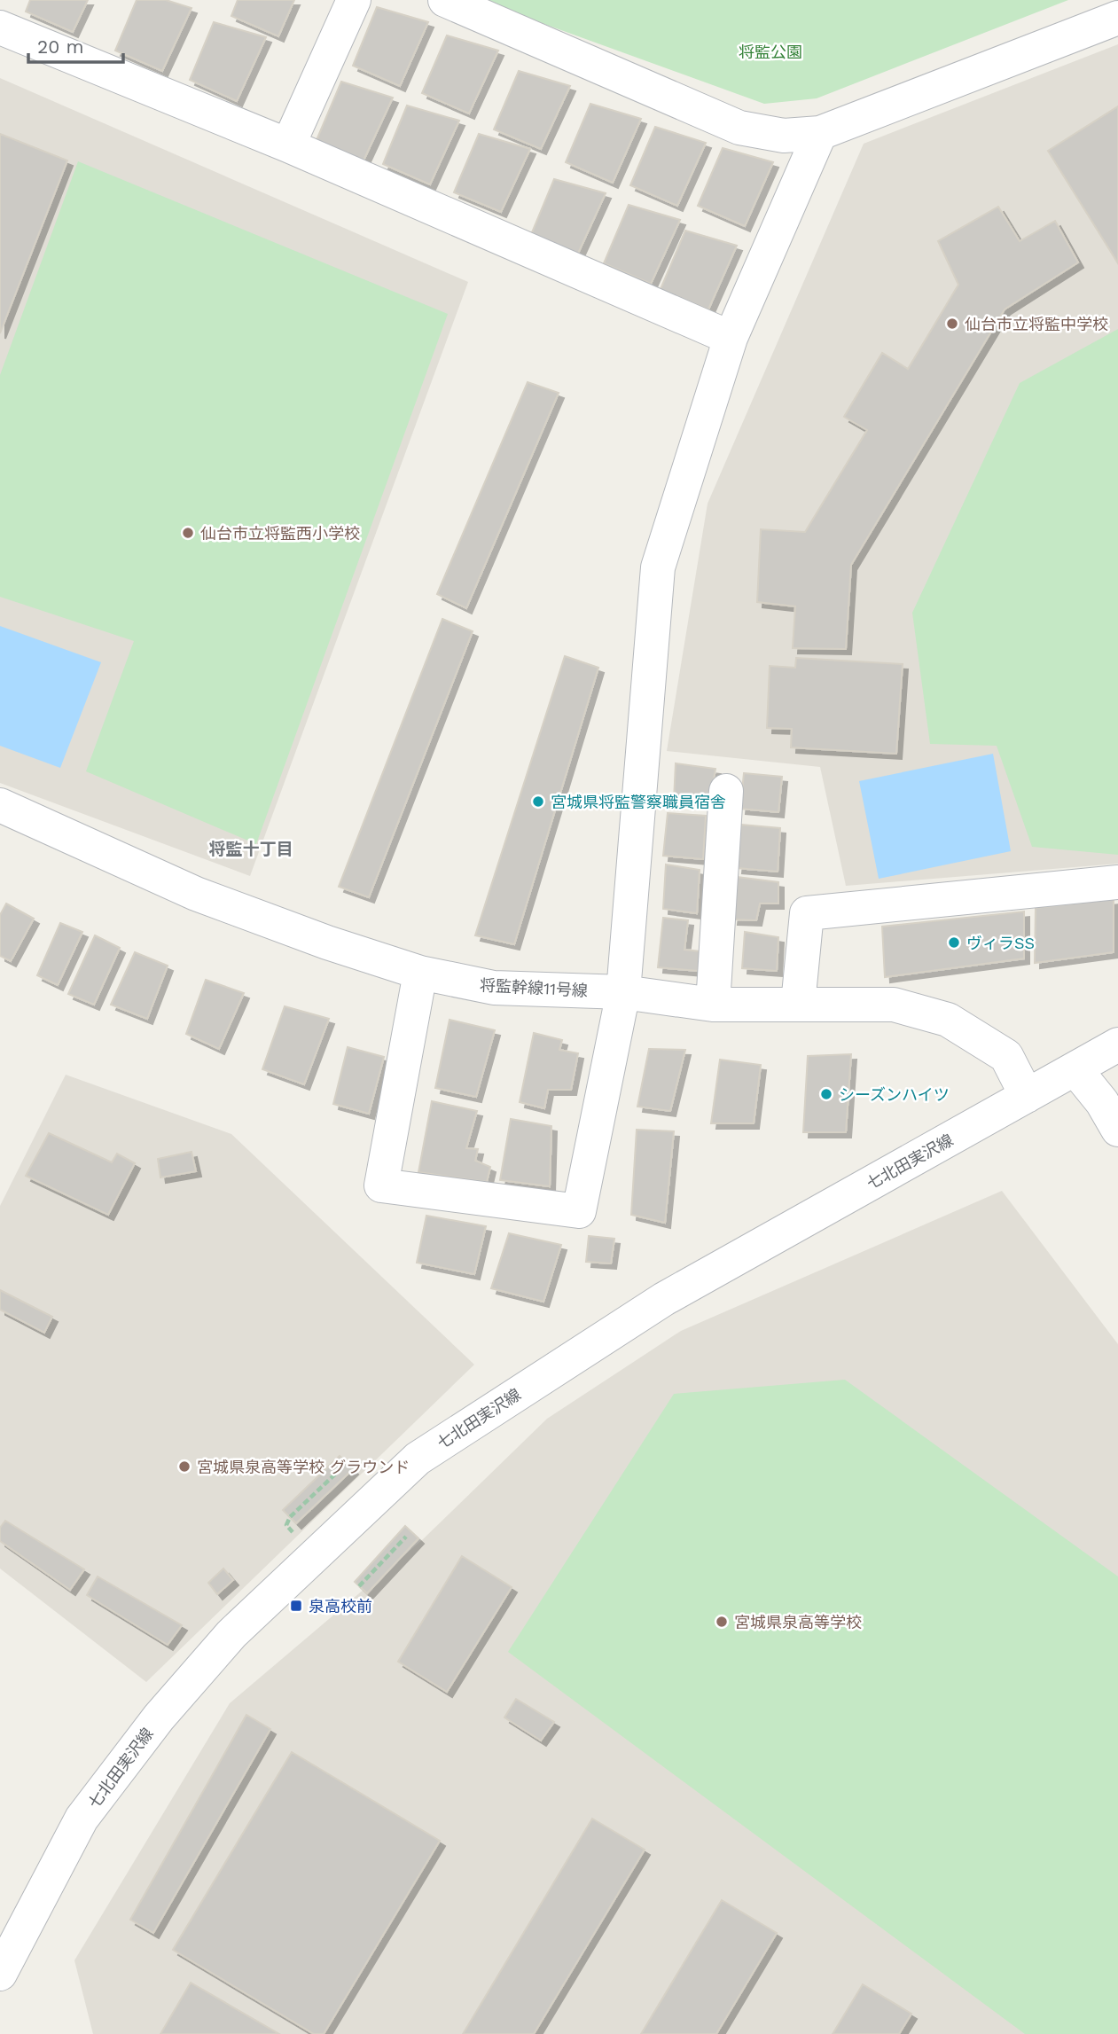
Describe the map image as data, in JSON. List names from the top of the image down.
{
  "streets": {
    "street": ["将監幹線11号線", "七北田実沢線"]
  },
  "crossings": [
    ["将監幹線11号線", "七北田実沢線"]
  ],
  "districts": ["将監十丁目"],
  "parks": ["将監公園"],
  "places": {
    "other": [
      "仙台市立将監中学校",
      "仙台市立将監西小学校",
      "宮城県将監警察職員宿舎",
      "ヴィラSS",
      "シーズンハイツ",
      "宮城県泉高等学校 グラウンド",
      "宮城県泉高等学校"
    ],
    "transit": ["泉高校前"]
  },
  "scale_bar": "20 m"
}
